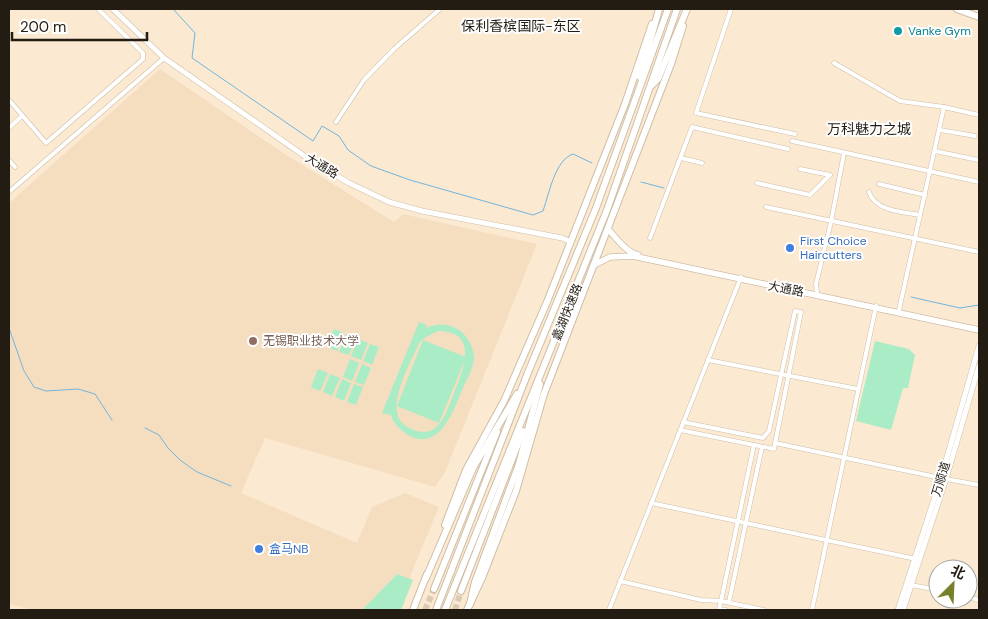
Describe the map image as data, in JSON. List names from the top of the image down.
{
  "streets": {
    "main road": ["大通路", "蠡湖快速路"],
    "street": ["万顺道"]
  },
  "districts": ["保利香槟国际-东区", "万科魅力之城"],
  "places": [
    "Vanke Gym",
    "First Choice Haircutters",
    "无锡职业技术大学",
    "盒马NB"
  ],
  "scale_bar": "200 m",
  "north": "top right"
}
